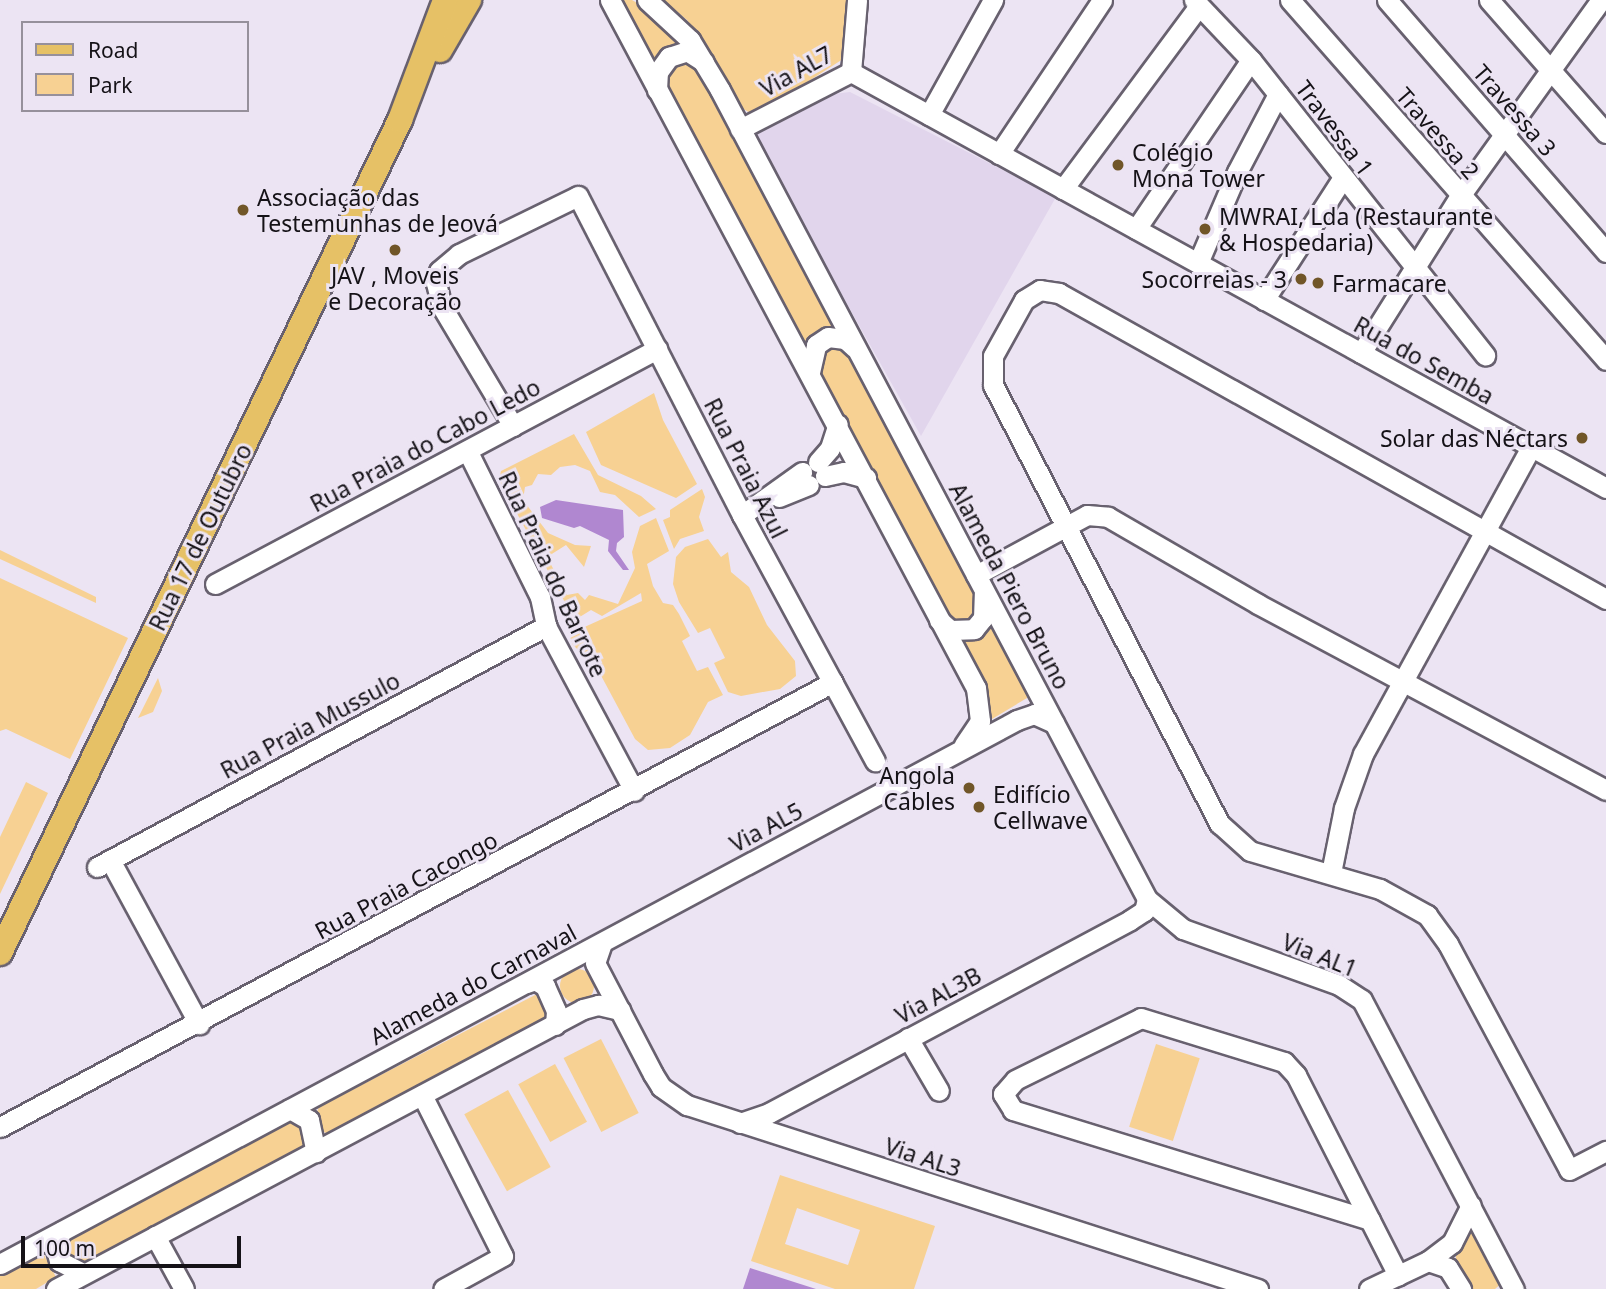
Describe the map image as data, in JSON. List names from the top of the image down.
{
  "streets": {
    "main road": ["Rua 17 de Outubro"],
    "street": [
      "Via AL7",
      "Travessa 3",
      "Travessa 1",
      "Travessa 2",
      "Rua do Semba",
      "Rua Praia do Cabo Ledo",
      "Rua Praia Azul",
      "Rua Praia do Barrote",
      "Alameda Piero Bruno",
      "Rua Praia Mussulo",
      "Via AL5",
      "Rua Praia Cacongo",
      "Via AL1",
      "Alameda do Carnaval",
      "Via AL3B",
      "Via AL3"
    ]
  },
  "crossings": [
    ["Via AL7", "Rua do Semba"],
    ["Via AL7", "Alameda Piero Bruno"],
    ["Rua Praia do Cabo Ledo", "Rua Praia Azul"],
    ["Rua Praia do Cabo Ledo", "Rua Praia do Barrote"],
    ["Rua Praia Azul", "Rua Praia Cacongo"],
    ["Rua Praia do Barrote", "Rua Praia Mussulo"],
    ["Rua Praia do Barrote", "Rua Praia Cacongo"],
    ["Alameda Piero Bruno", "Via AL5"],
    ["Alameda Piero Bruno", "Via AL1"],
    ["Rua Praia Mussulo", "Rua Praia Cacongo"],
    ["Via AL5", "Alameda do Carnaval"],
    ["Via AL1", "Via AL3B"],
    ["Alameda do Carnaval", "Via AL3"],
    ["Via AL3B", "Via AL3"]
  ],
  "places": [
    "Colégio Mona Tower",
    "Associação das Testemunhas de Jeová",
    "MWRAI, Lda (Restaurante & Hospedaria)",
    "JAV , Moveis e Decoração",
    "Socorreias - 3",
    "Farmacare",
    "Solar das Néctars",
    "Angola Cables",
    "Edifício Cellwave"
  ],
  "legend": ["Road", "Park"],
  "scale_bar": "100 m"
}
